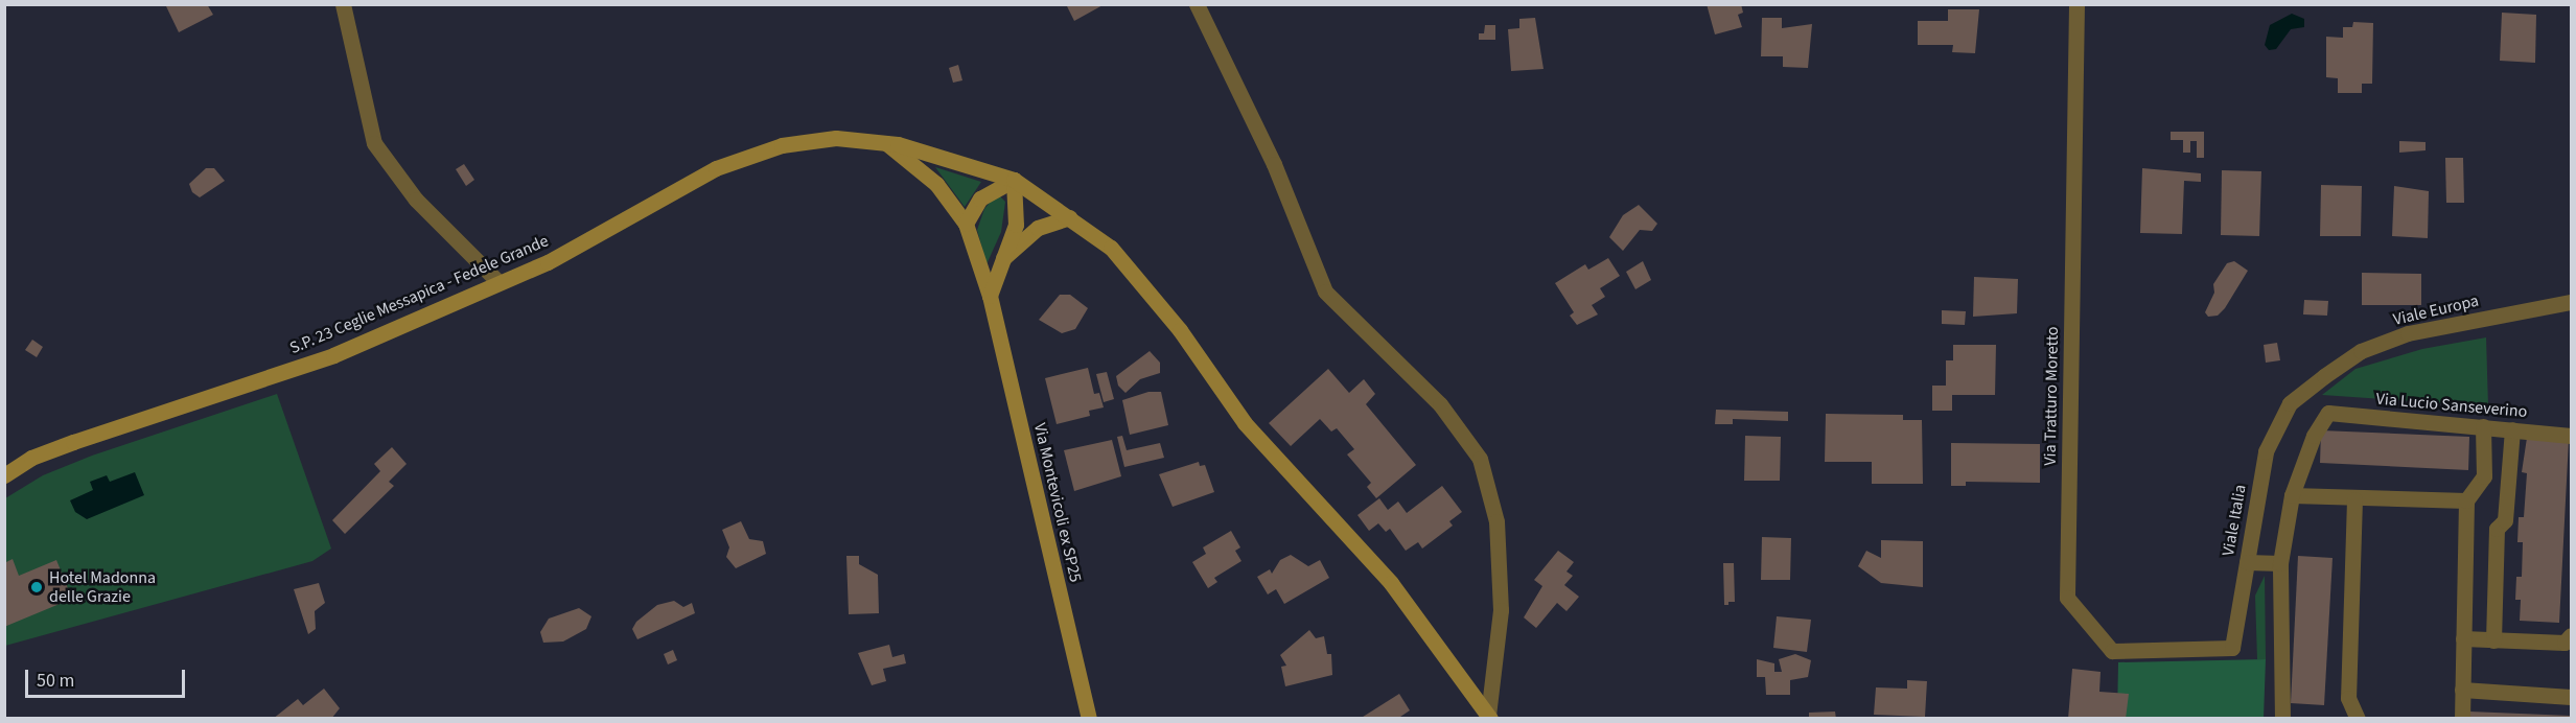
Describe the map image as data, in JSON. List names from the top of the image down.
{
  "streets": {
    "street": [
      "S.P. 23 Ceglie Messapica - Fedele Grande",
      "Viale Europa",
      "Via Tratturo Moretto",
      "Via Lucio Sanseverino",
      "Via Montevicoli ex SP25",
      "Viale Italia"
    ]
  },
  "crossings": [
    ["S.P. 23 Ceglie Messapica - Fedele Grande", "Via Montevicoli ex SP25"],
    ["Viale Europa", "Viale Italia"],
    ["Via Tratturo Moretto", "Viale Italia"]
  ],
  "places": ["Hotel Madonna delle Grazie"],
  "scale_bar": "50 m"
}
